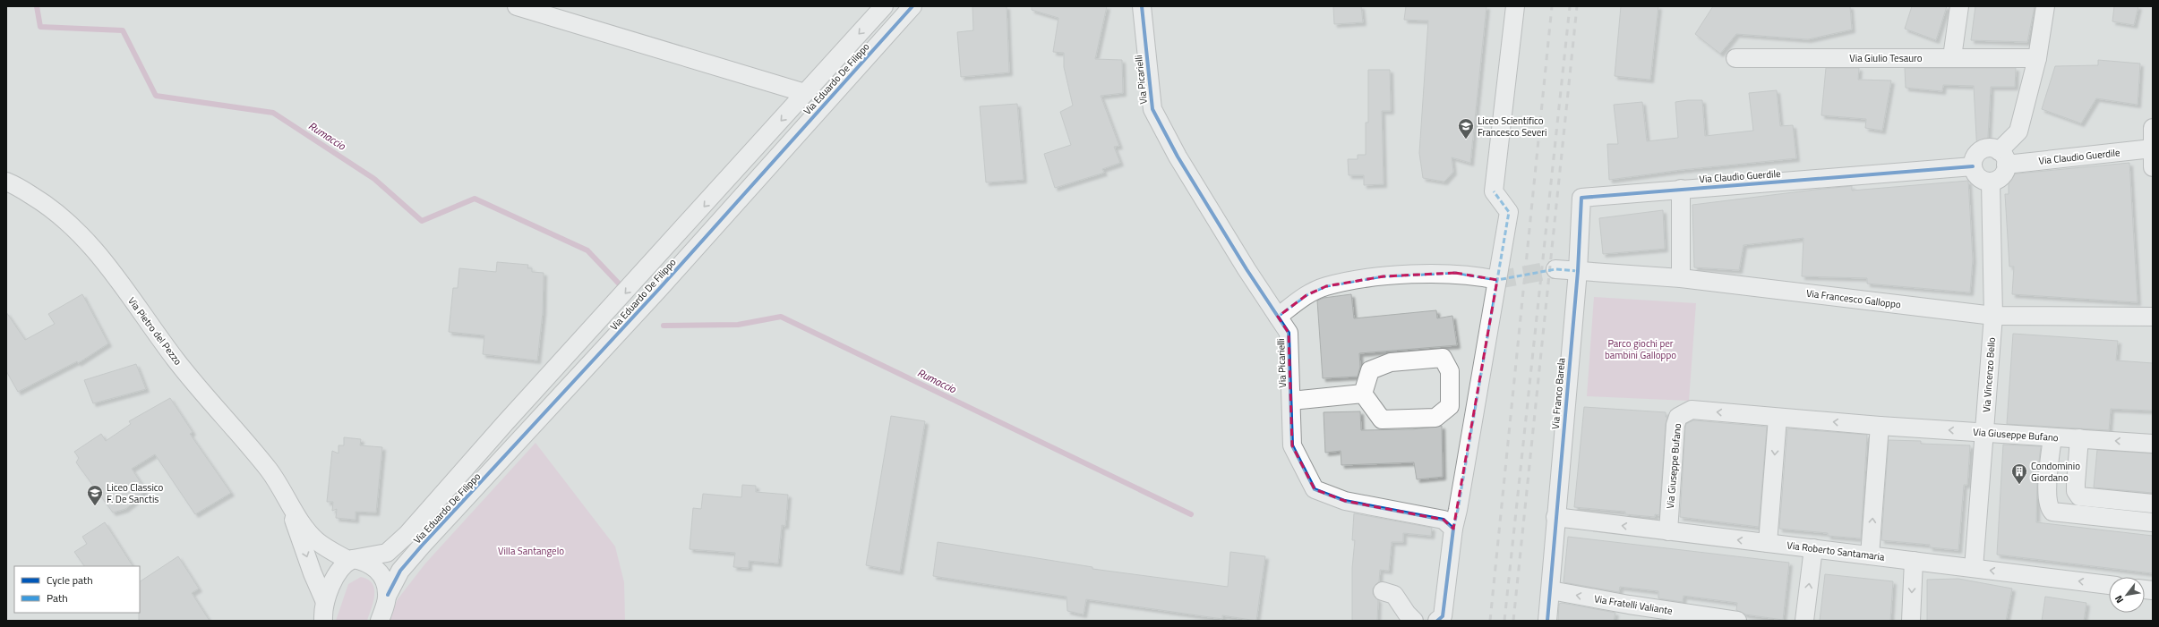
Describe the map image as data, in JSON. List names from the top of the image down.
{
  "streets": {
    "street": [
      "Via Giulio Tesauro",
      "Via Eduardo De Filippo",
      "Via Picarielli",
      "Via Claudio Guerdile",
      "Via Francesco Galloppo",
      "Via Pietro del Pezzo",
      "Via Vincenzo Bello",
      "Via Franco Barela",
      "Via Giuseppe Bufano",
      "Via Roberto Santamaria",
      "Via Fratelli Valiante"
    ]
  },
  "crossings": [
    ["Via Eduardo De Filippo", "Via Pietro del Pezzo"],
    ["Via Claudio Guerdile", "Via Francesco Galloppo"],
    ["Via Claudio Guerdile", "Via Vincenzo Bello"],
    ["Via Claudio Guerdile", "Via Franco Barela"],
    ["Via Francesco Galloppo", "Via Vincenzo Bello"],
    ["Via Francesco Galloppo", "Via Franco Barela"],
    ["Via Vincenzo Bello", "Via Giuseppe Bufano"],
    ["Via Vincenzo Bello", "Via Roberto Santamaria"],
    ["Via Franco Barela", "Via Roberto Santamaria"],
    ["Via Franco Barela", "Via Fratelli Valiante"],
    ["Via Giuseppe Bufano", "Via Roberto Santamaria"]
  ],
  "one_way": ["Via Giuseppe Bufano", "Via Roberto Santamaria", "Via Fratelli Valiante"],
  "water": ["Rumaccio"],
  "parks": ["Parco giochi per bambini Galloppo", "Villa Santangelo"],
  "places": {
    "school or university": ["Liceo Scientifico Francesco Severi", "Liceo Classico F. De Sanctis"],
    "building": ["Condominio Giordano"]
  },
  "legend": ["Cycle path", "Path"],
  "north": "bottom left"
}
